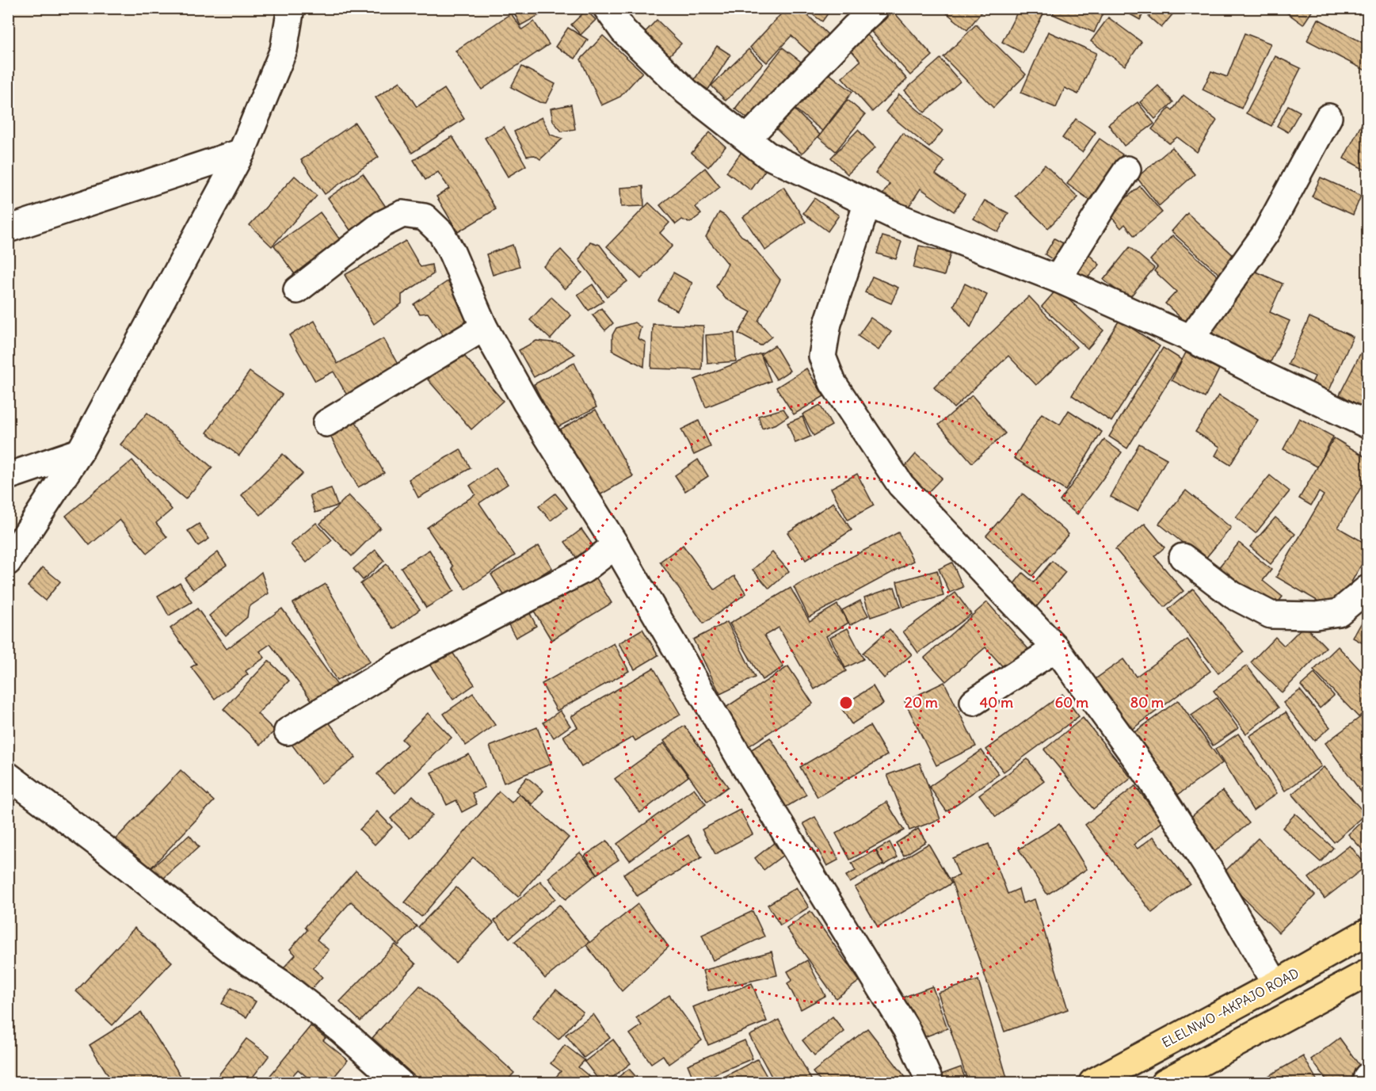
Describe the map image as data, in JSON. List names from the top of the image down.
{
  "streets": {
    "main road": ["ELELNWO -AKPAJO ROAD"]
  },
  "rings": [
    "20 m",
    "40 m",
    "60 m",
    "80 m"
  ]
}
